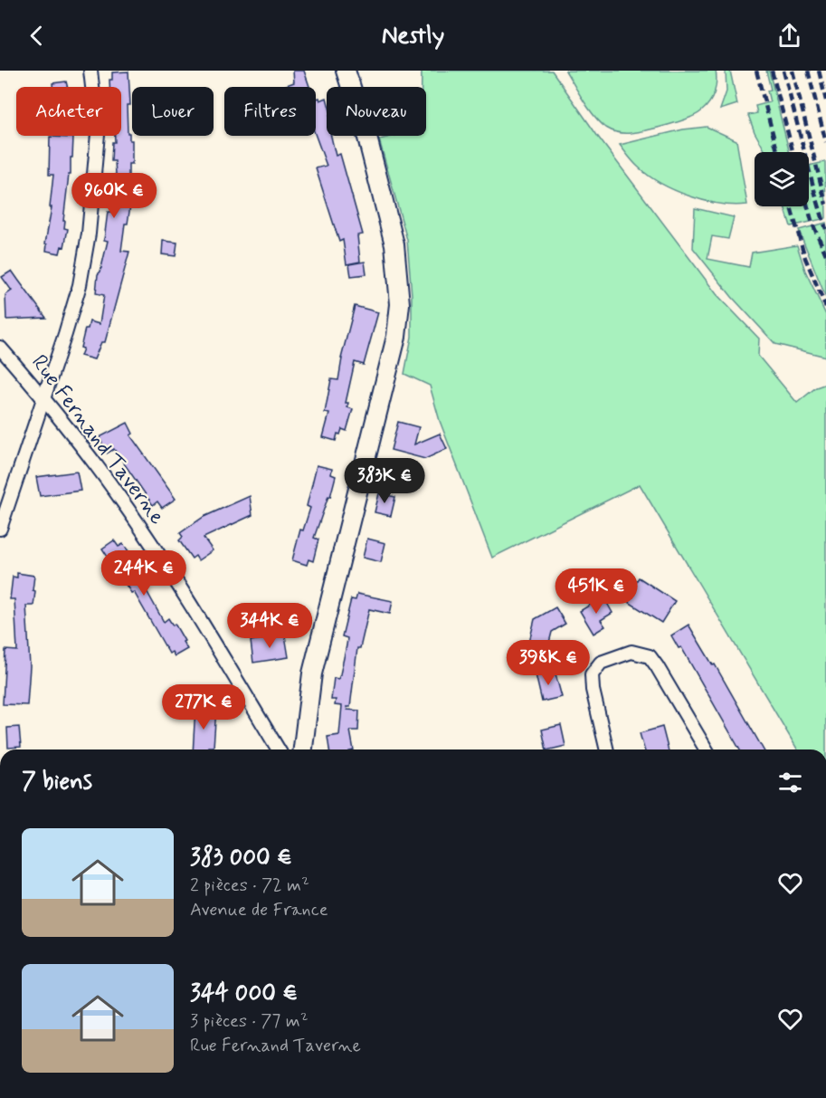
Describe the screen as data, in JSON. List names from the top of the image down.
{
  "streets": {
    "street": ["Rue Fernand Taverne"]
  },
  "page": {
    "header": "Nestly",
    "chip": [
      "Acheter",
      "Louer",
      "Filtres",
      "Nouveau"
    ],
    "price": [
      "960K €",
      "383K €",
      "244K €",
      "451K €",
      "344K €",
      "398K €",
      "277K €"
    ],
    "heading": "7 biens",
    "list": [
      {
        "name": "383 000 €",
        "note": "2 pièces · 72 m² · Avenue de France"
      },
      {
        "name": "344 000 €",
        "note": "3 pièces · 77 m² · Rue Fernand Taverne"
      }
    ]
  }
}
